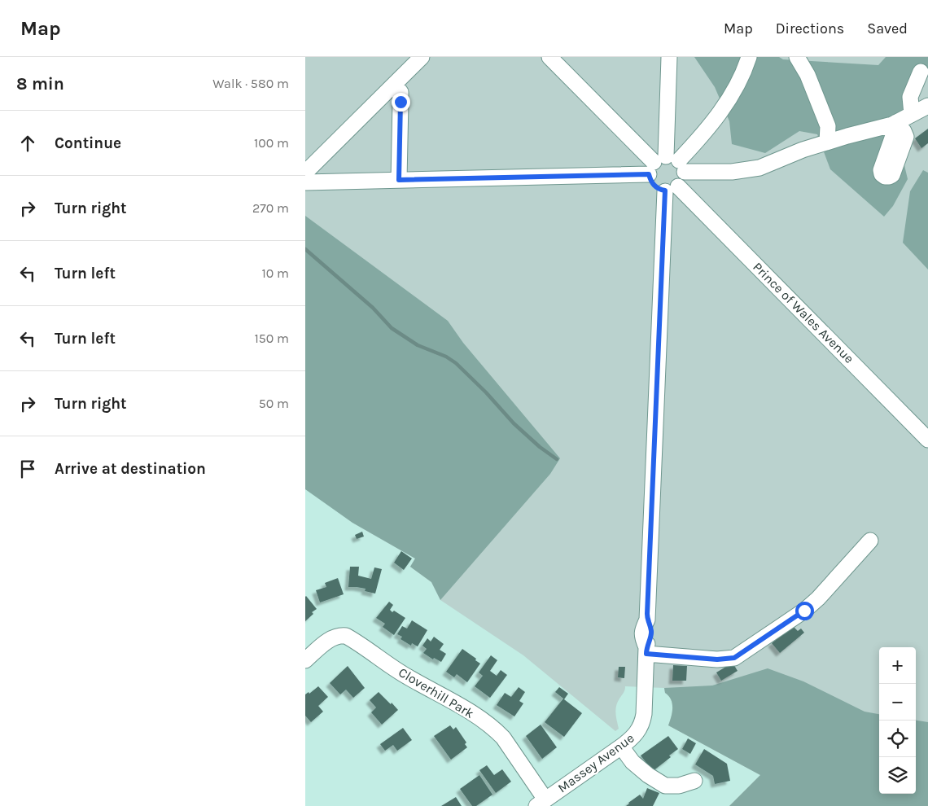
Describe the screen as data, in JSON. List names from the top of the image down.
{
  "streets": {
    "street": ["Prince of Wales Avenue", "Cloverhill Park", "Massey Avenue"]
  },
  "crossings": [
    ["Prince of Wales Avenue", "Massey Avenue"],
    ["Cloverhill Park", "Massey Avenue"]
  ],
  "page": {
    "header": "Map",
    "nav": ["Map", "Directions", "Saved"],
    "heading": ["8 min", "Walk · 580 m"],
    "list": [
      ["Continue", "100 m"],
      ["Turn right", "270 m"],
      ["Turn left", "10 m"],
      ["Turn left", "150 m"],
      ["Turn right", "50 m"],
      "Arrive at destination"
    ],
    "map_buttons": ["+", "−"]
  }
}
